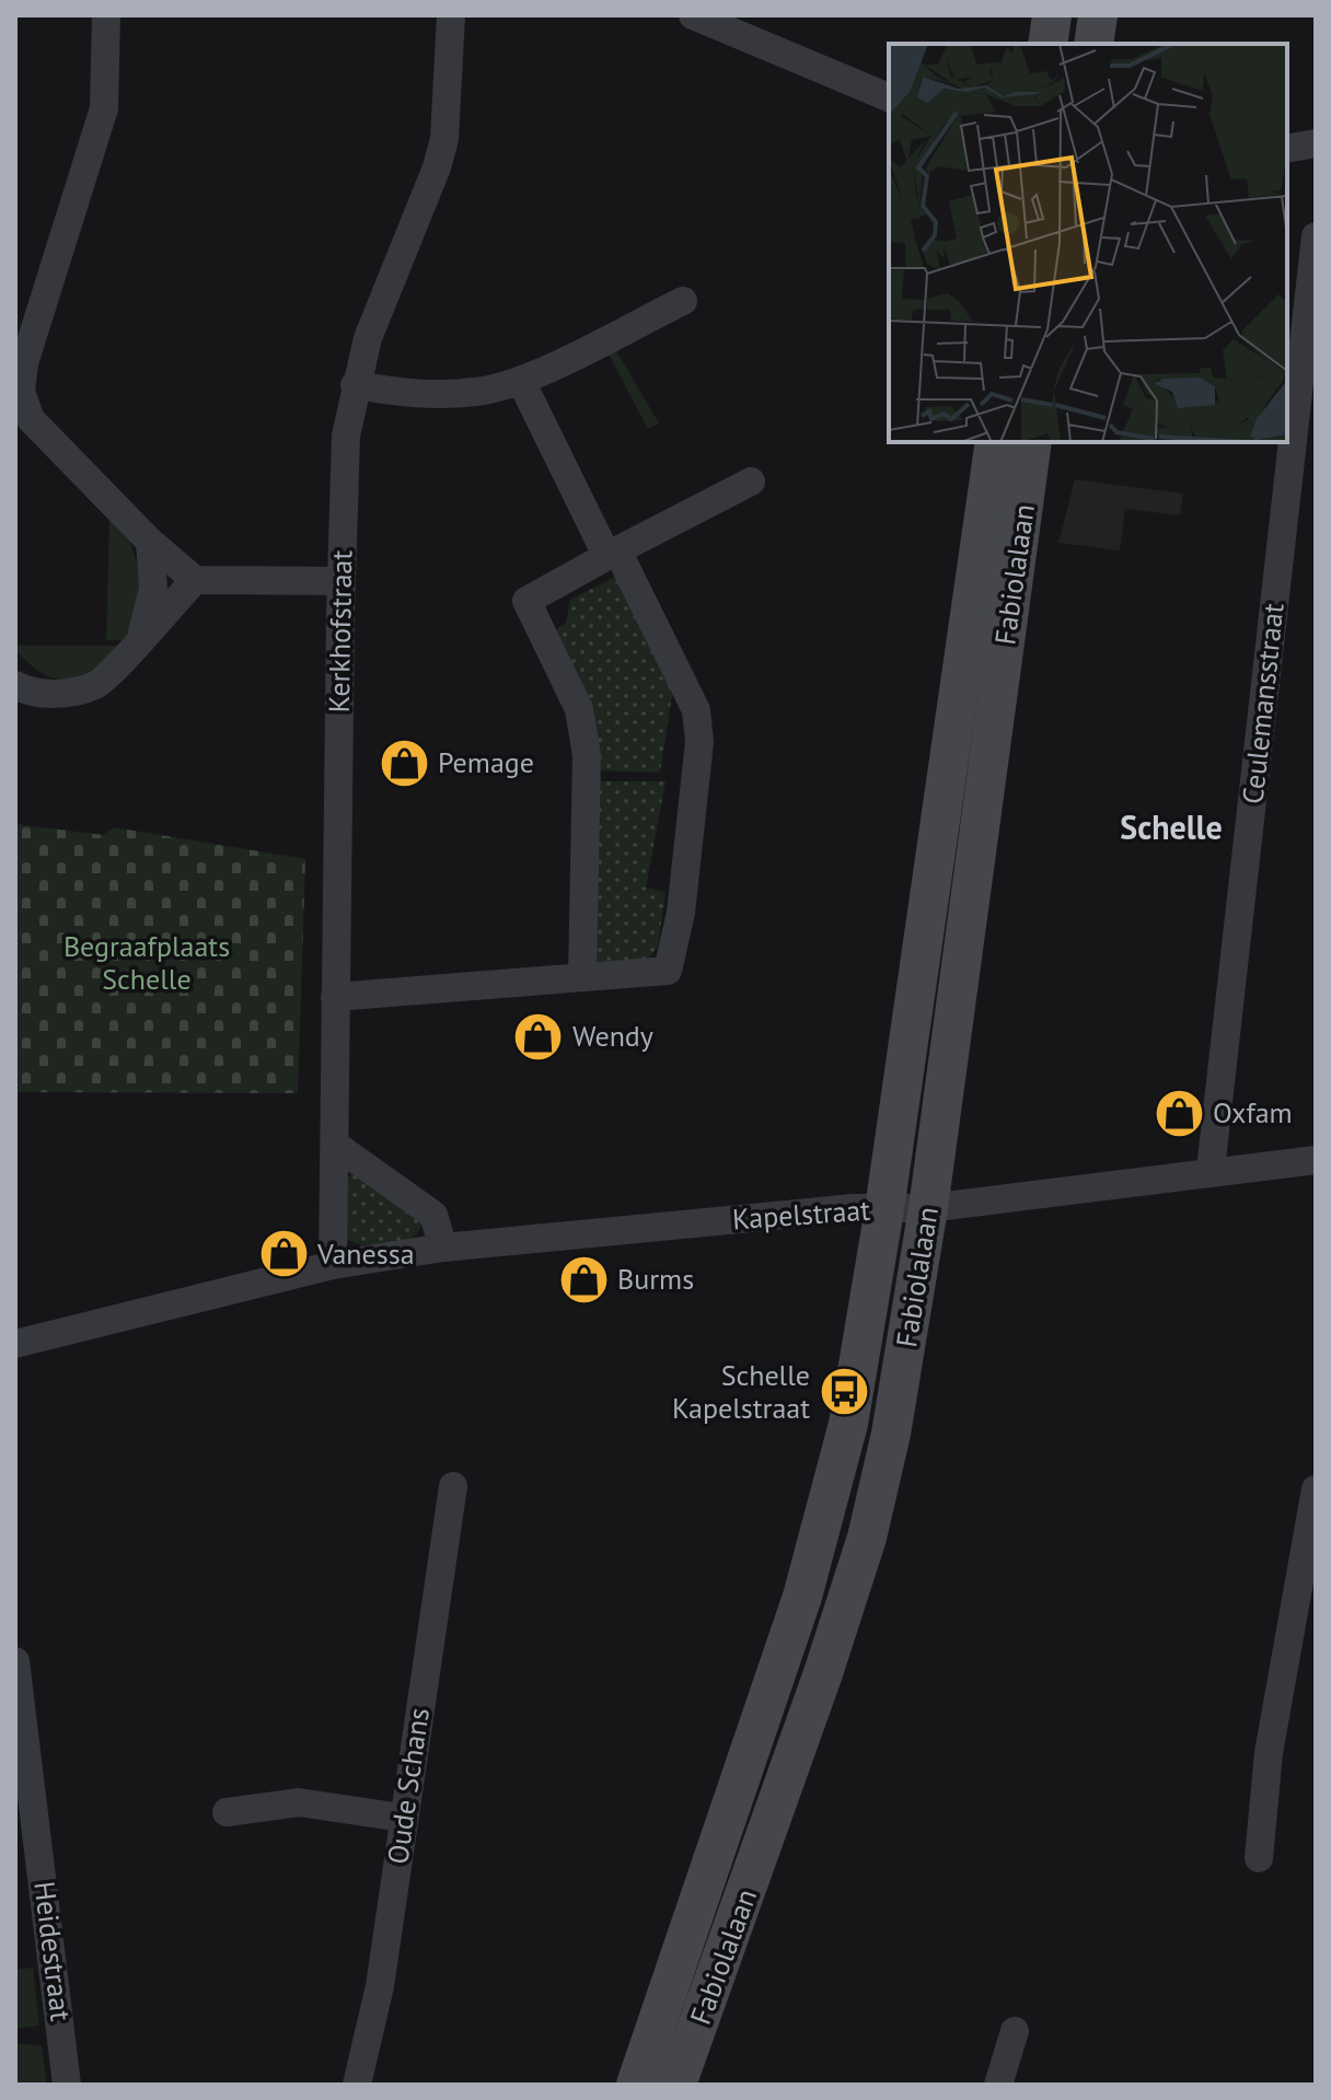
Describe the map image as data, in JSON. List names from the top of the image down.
{
  "streets": {
    "main road": ["Fabiolalaan"],
    "street": [
      "Kerkhofstraat",
      "Ceulemansstraat",
      "Kapelstraat",
      "Oude Schans",
      "Heidestraat"
    ]
  },
  "crossings": [
    ["Fabiolalaan", "Kapelstraat"],
    ["Kerkhofstraat", "Kapelstraat"],
    ["Ceulemansstraat", "Kapelstraat"]
  ],
  "districts": ["Schelle"],
  "parks": ["Begraafplaats Schelle"],
  "places": {
    "shop": [
      "Pemage",
      "Wendy",
      "Oxfam",
      "Vanessa",
      "Burms"
    ],
    "bus stop": ["Schelle Kapelstraat"]
  }
}
